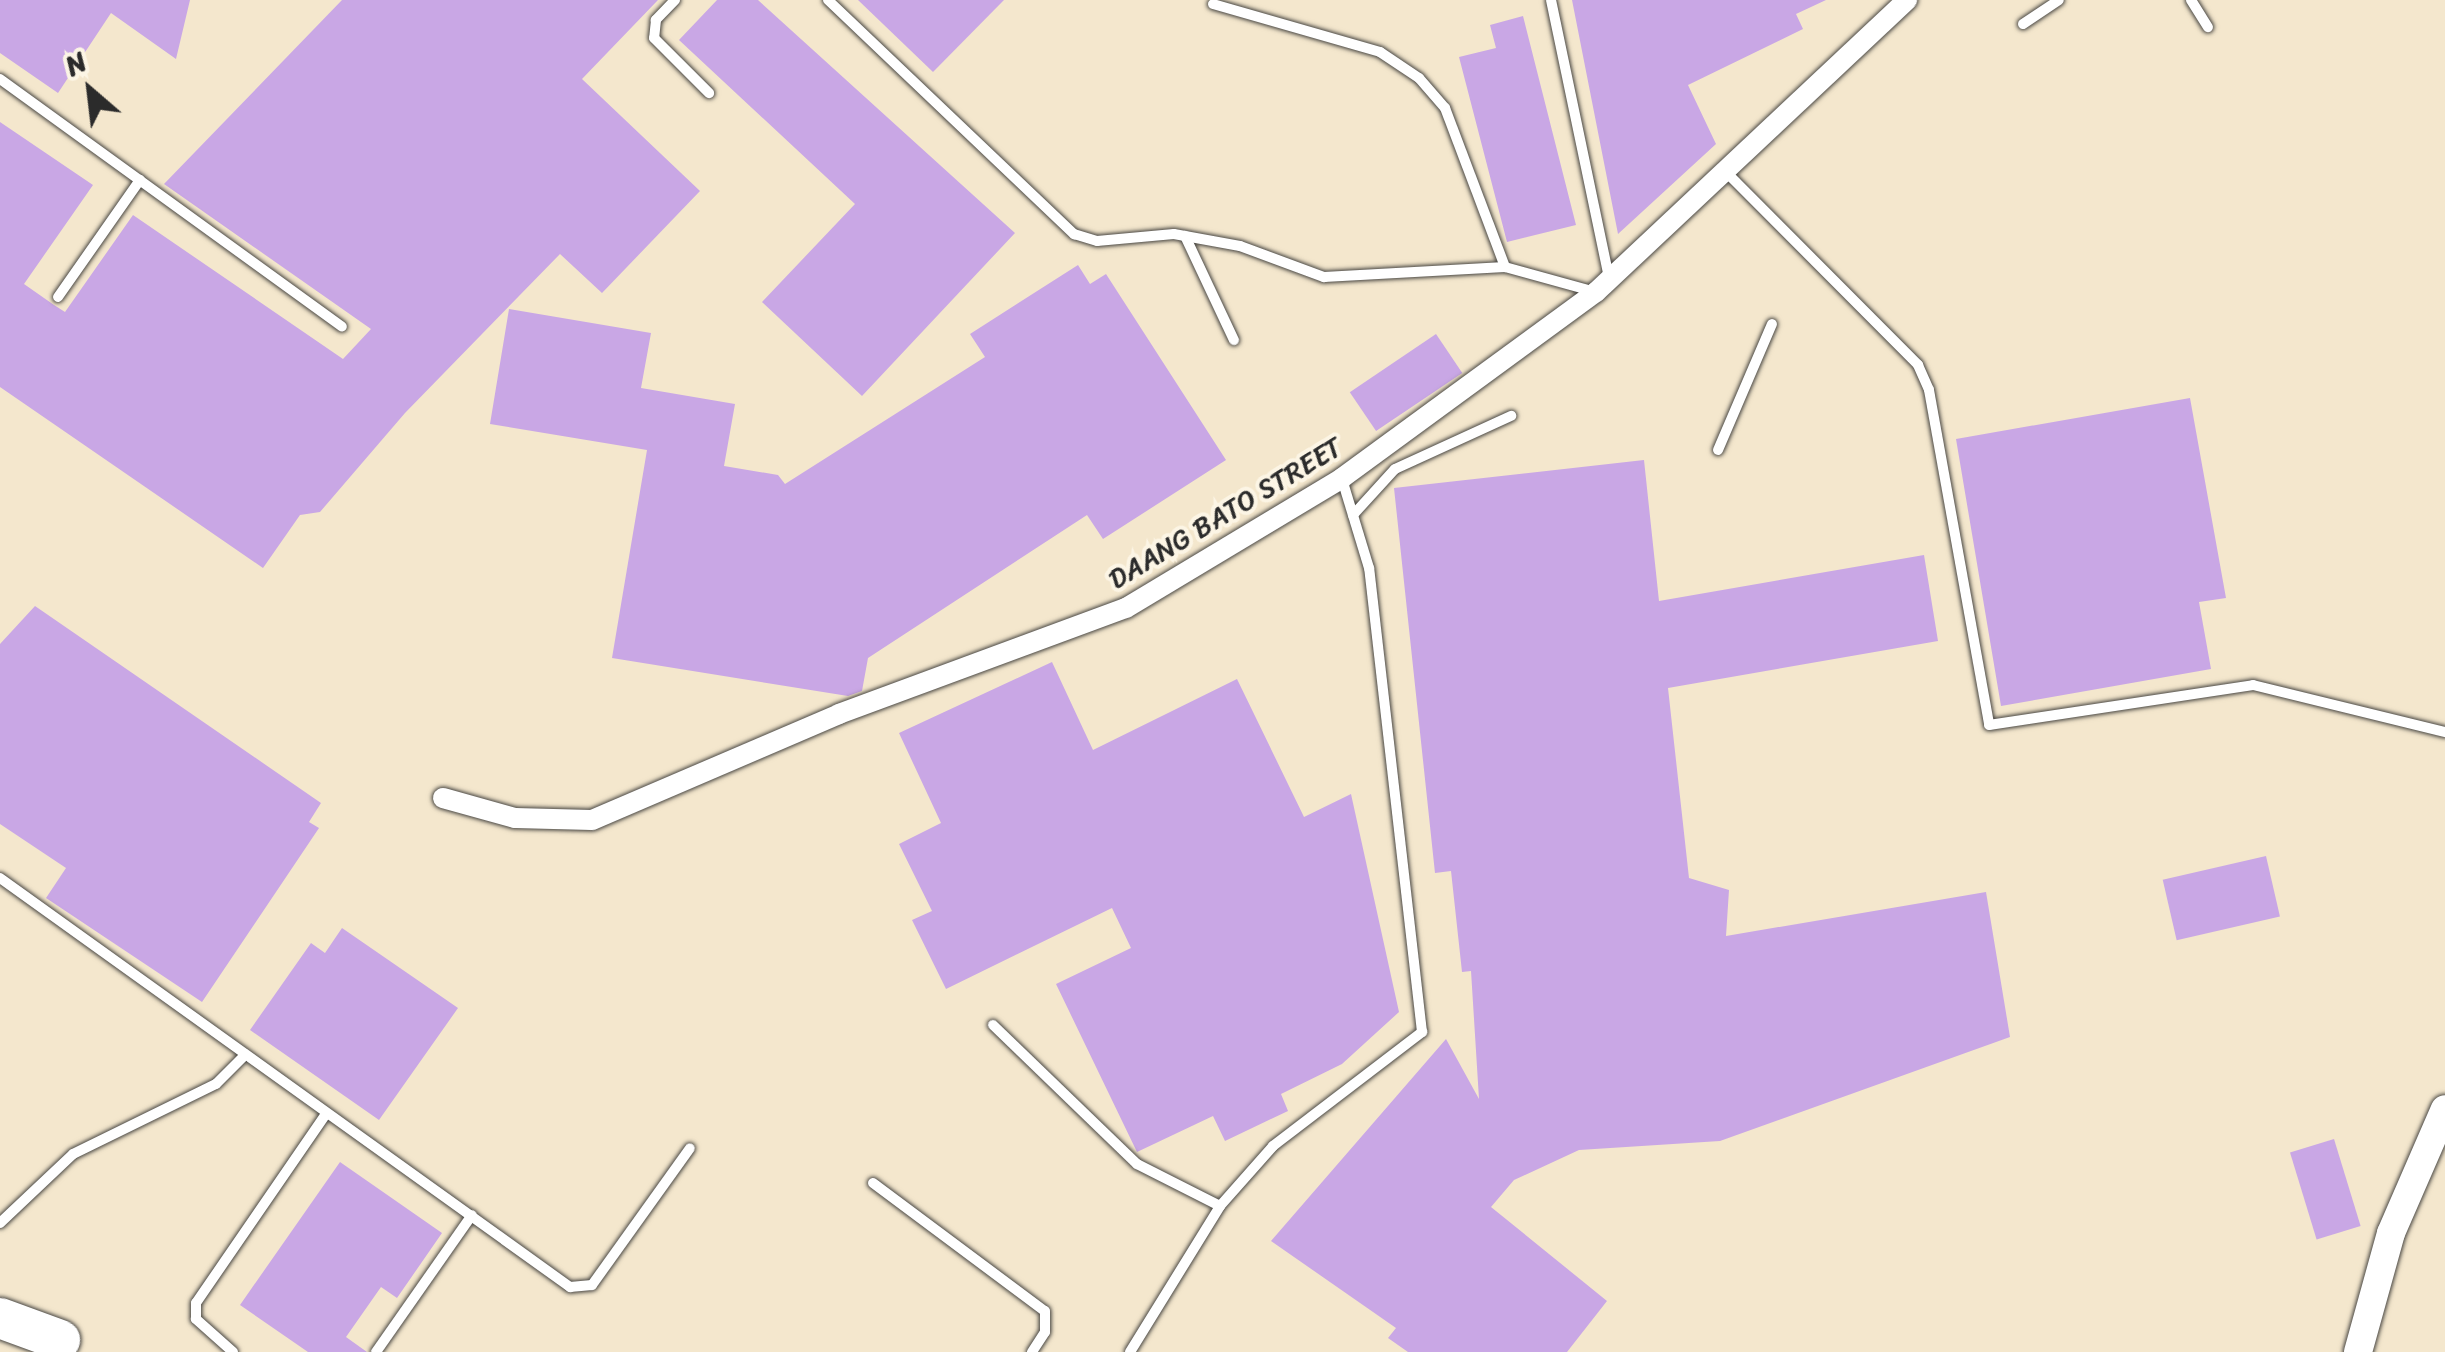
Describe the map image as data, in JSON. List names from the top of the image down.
{
  "streets": {
    "street": ["DAANG BATO STREET"]
  },
  "north": "top left"
}
